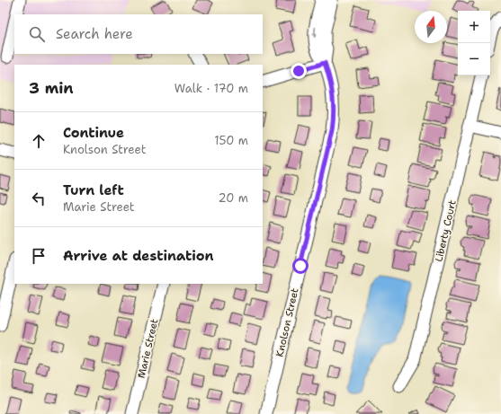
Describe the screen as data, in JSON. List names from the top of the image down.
{
  "streets": {
    "street": ["Liberty Court", "Knolson Street", "Marie Street"]
  },
  "north": "top",
  "page": {
    "map_buttons": ["+", "−"],
    "search": "Search here",
    "heading": ["3 min", "Walk · 170 m"],
    "list": [
      ["Continue", "Knolson Street", "150 m"],
      ["Turn left", "Marie Street", "20 m"],
      "Arrive at destination"
    ]
  }
}
